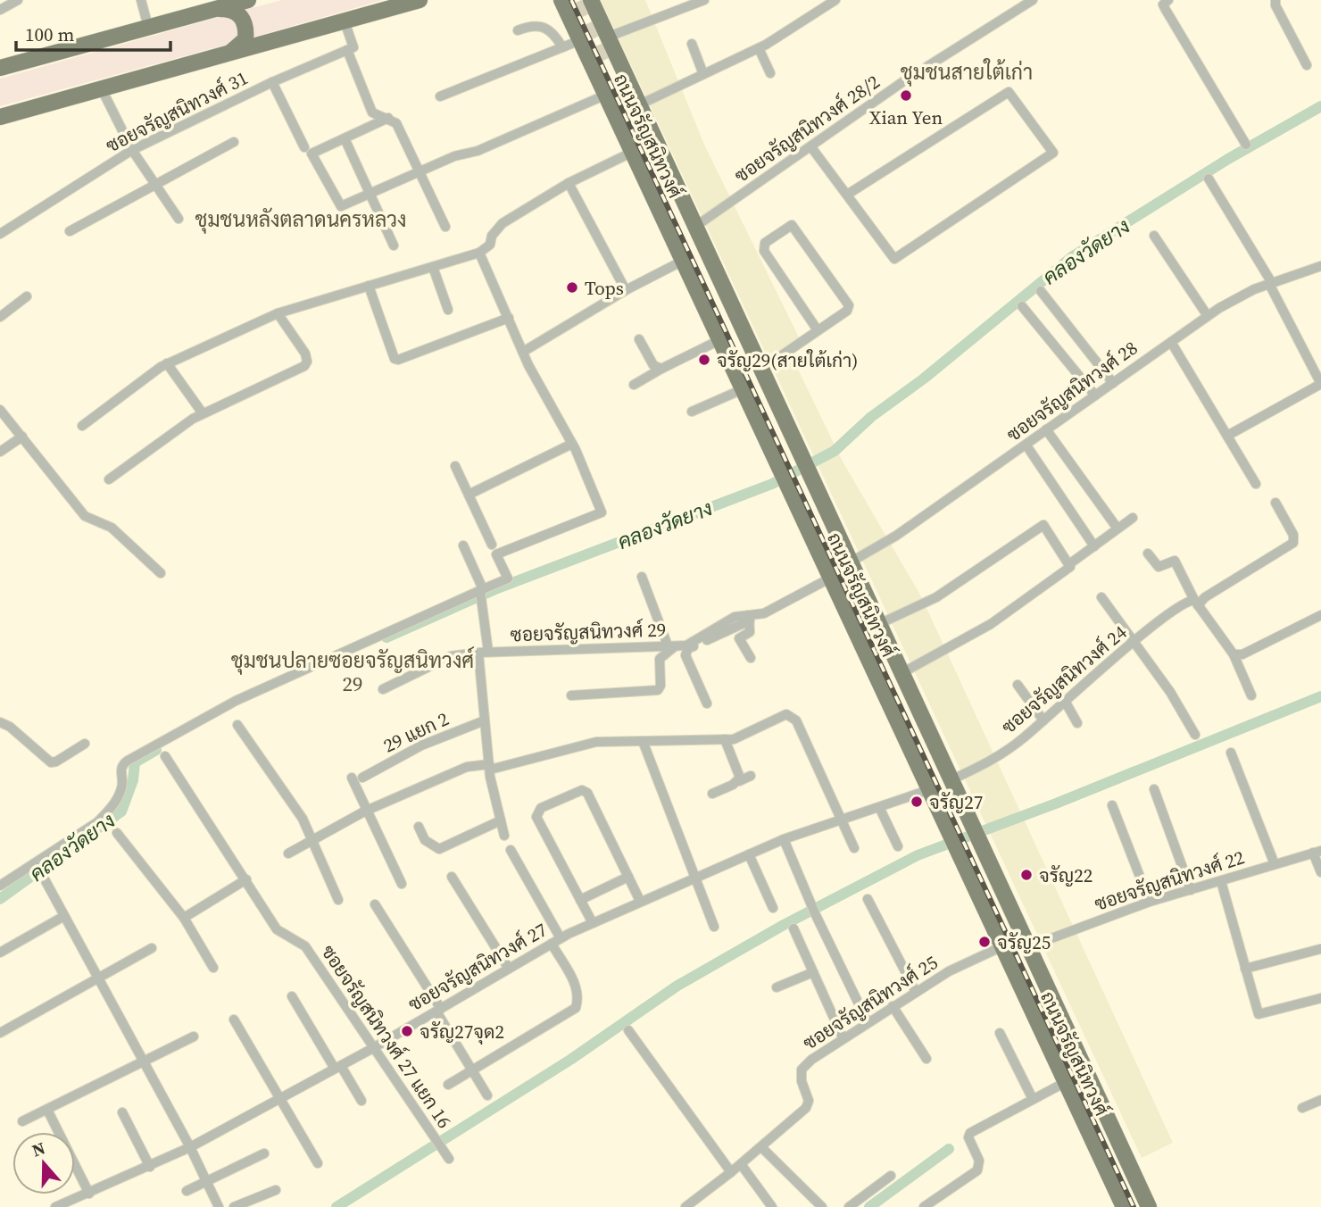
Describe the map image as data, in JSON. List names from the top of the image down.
{
  "streets": {
    "main road": ["ถนนจรัญสนิทวงศ์"],
    "street": [
      "ซอยจรัญสนิทวงศ์ 31",
      "ซอยจรัญสนิทวงศ์ 28/2",
      "ซอยจรัญสนิทวงศ์ 28",
      "ซอยจรัญสนิทวงศ์ 29",
      "ซอยจรัญสนิทวงศ์ 24",
      "29 แยก 2",
      "ซอยจรัญสนิทวงศ์ 22",
      "ซอยจรัญสนิทวงศ์ 27",
      "ซอยจรัญสนิทวงศ์ 25",
      "ซอยจรัญสนิทวงศ์ 27 แยก 16"
    ]
  },
  "crossings": [
    ["ซอยจรัญสนิทวงศ์ 28/2", "ถนนจรัญสนิทวงศ์"],
    ["ถนนจรัญสนิทวงศ์", "ซอยจรัญสนิทวงศ์ 28"],
    ["ถนนจรัญสนิทวงศ์", "ซอยจรัญสนิทวงศ์ 29"],
    ["ถนนจรัญสนิทวงศ์", "ซอยจรัญสนิทวงศ์ 24"],
    ["ถนนจรัญสนิทวงศ์", "ซอยจรัญสนิทวงศ์ 22"],
    ["ถนนจรัญสนิทวงศ์", "ซอยจรัญสนิทวงศ์ 27"],
    ["ถนนจรัญสนิทวงศ์", "ซอยจรัญสนิทวงศ์ 25"],
    ["ซอยจรัญสนิทวงศ์ 27", "ซอยจรัญสนิทวงศ์ 27 แยก 16"]
  ],
  "districts": ["ชุมชนสายใต้เก่า", "ชุมชนหลังตลาดนครหลวง", "ชุมชนปลายซอยจรัญสนิทวงศ์ 29"],
  "water": ["คลองวัดยาง"],
  "places": [
    "Xian Yen",
    "Tops",
    "จรัญ29(สายใต้เก่า)",
    "จรัญ27",
    "จรัญ22",
    "จรัญ25",
    "จรัญ27จุด2"
  ],
  "scale_bar": "100 m",
  "north": "top"
}
